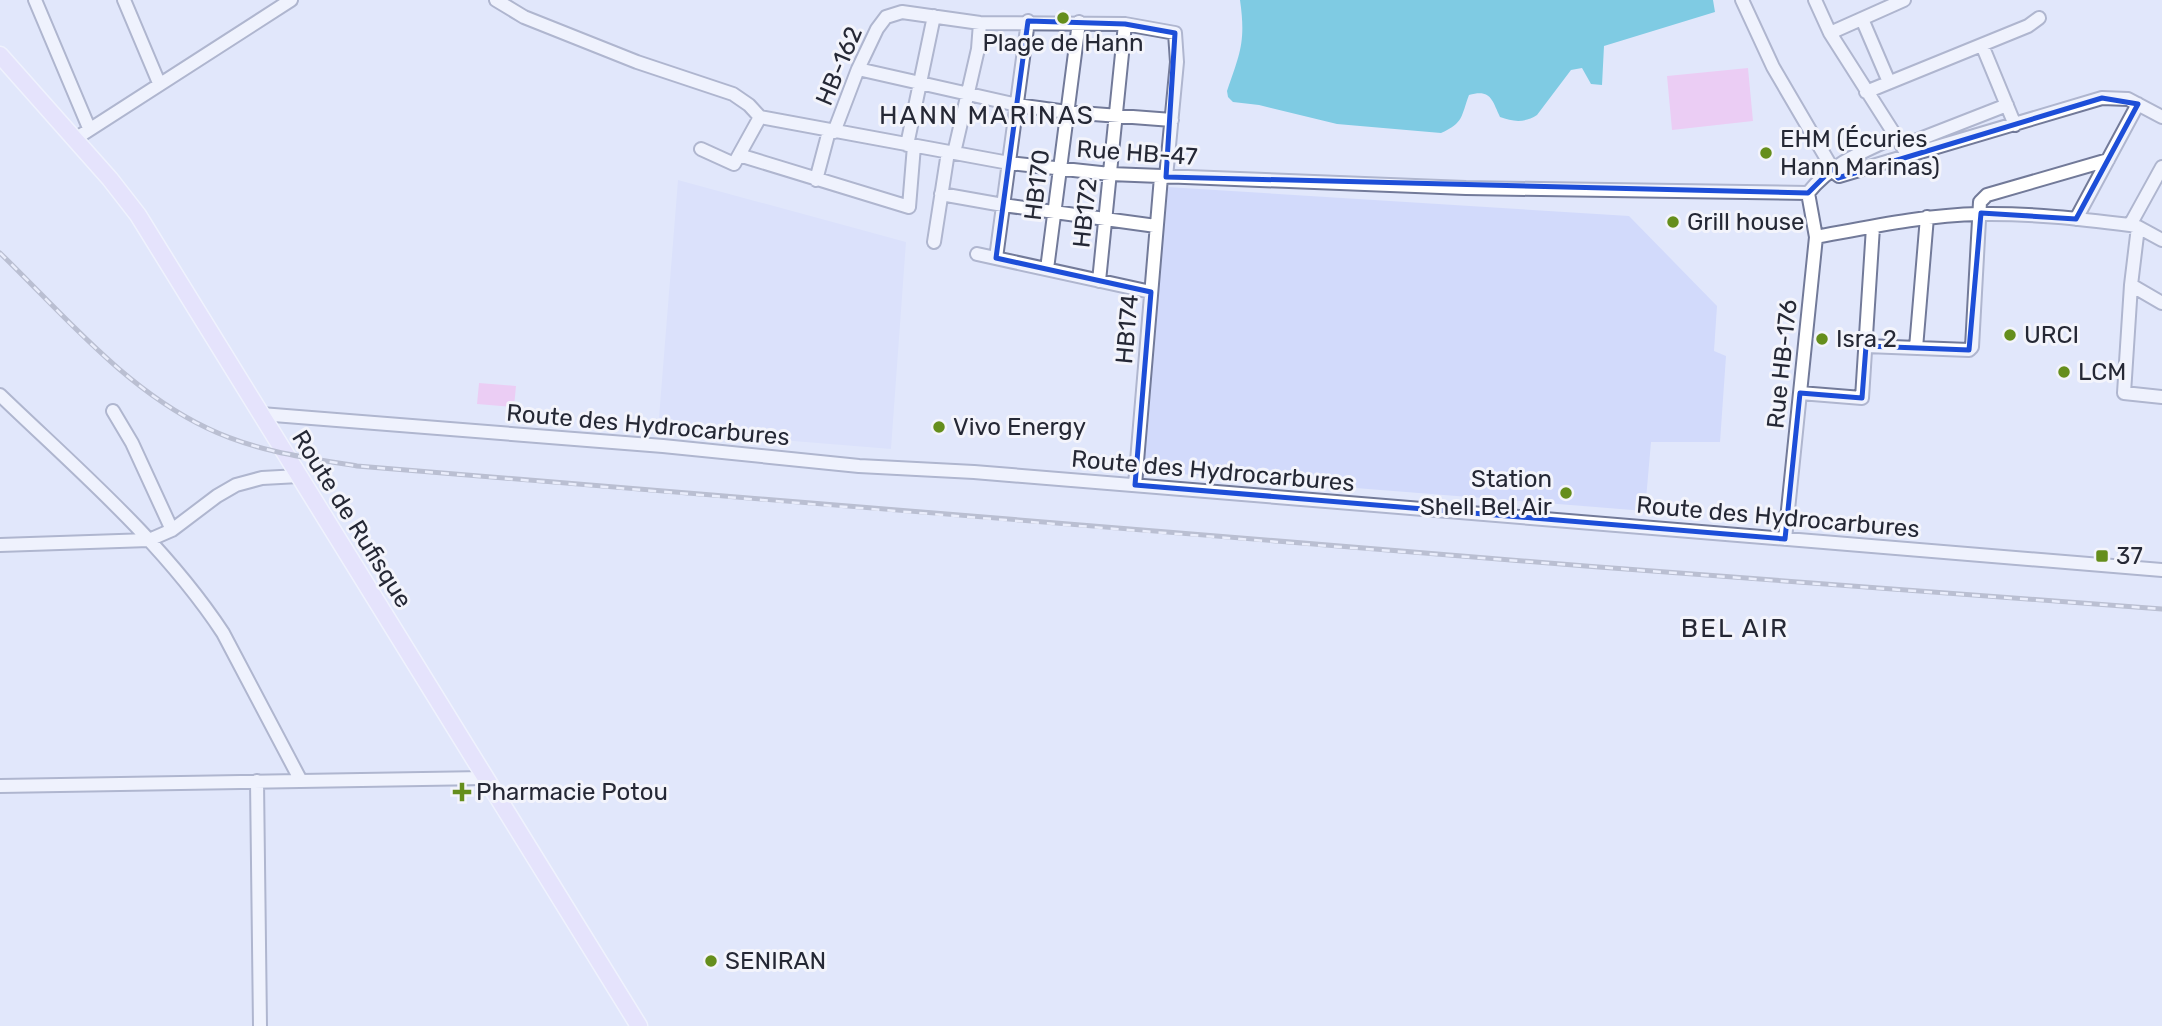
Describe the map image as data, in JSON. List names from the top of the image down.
{
  "streets": {
    "main road": ["Route de Rufisque"],
    "street": [
      "HB-162",
      "Rue HB-47",
      "HB170",
      "HB172",
      "HB174",
      "Rue HB-176",
      "Route des Hydrocarbures"
    ]
  },
  "crossings": [
    ["HB-162", "Rue HB-47"],
    ["HB-162", "HB170"],
    ["HB-162", "HB172"],
    ["HB-162", "HB174"],
    ["Rue HB-47", "HB170"],
    ["Rue HB-47", "HB172"],
    ["Rue HB-47", "HB174"],
    ["Rue HB-47", "Rue HB-176"],
    ["HB174", "Route des Hydrocarbures"],
    ["Rue HB-176", "Route des Hydrocarbures"],
    ["Route des Hydrocarbures", "Route de Rufisque"]
  ],
  "districts": ["HANN MARINAS", "BEL AIR"],
  "places": {
    "other": [
      "Plage de Hann",
      "EHM (Écuries Hann Marinas)",
      "Grill house",
      "URCI",
      "Isra 2",
      "LCM",
      "Vivo Energy",
      "Station Shell Bel Air",
      "SENIRAN"
    ],
    "transit": ["37"],
    "health": ["Pharmacie Potou"]
  }
}
